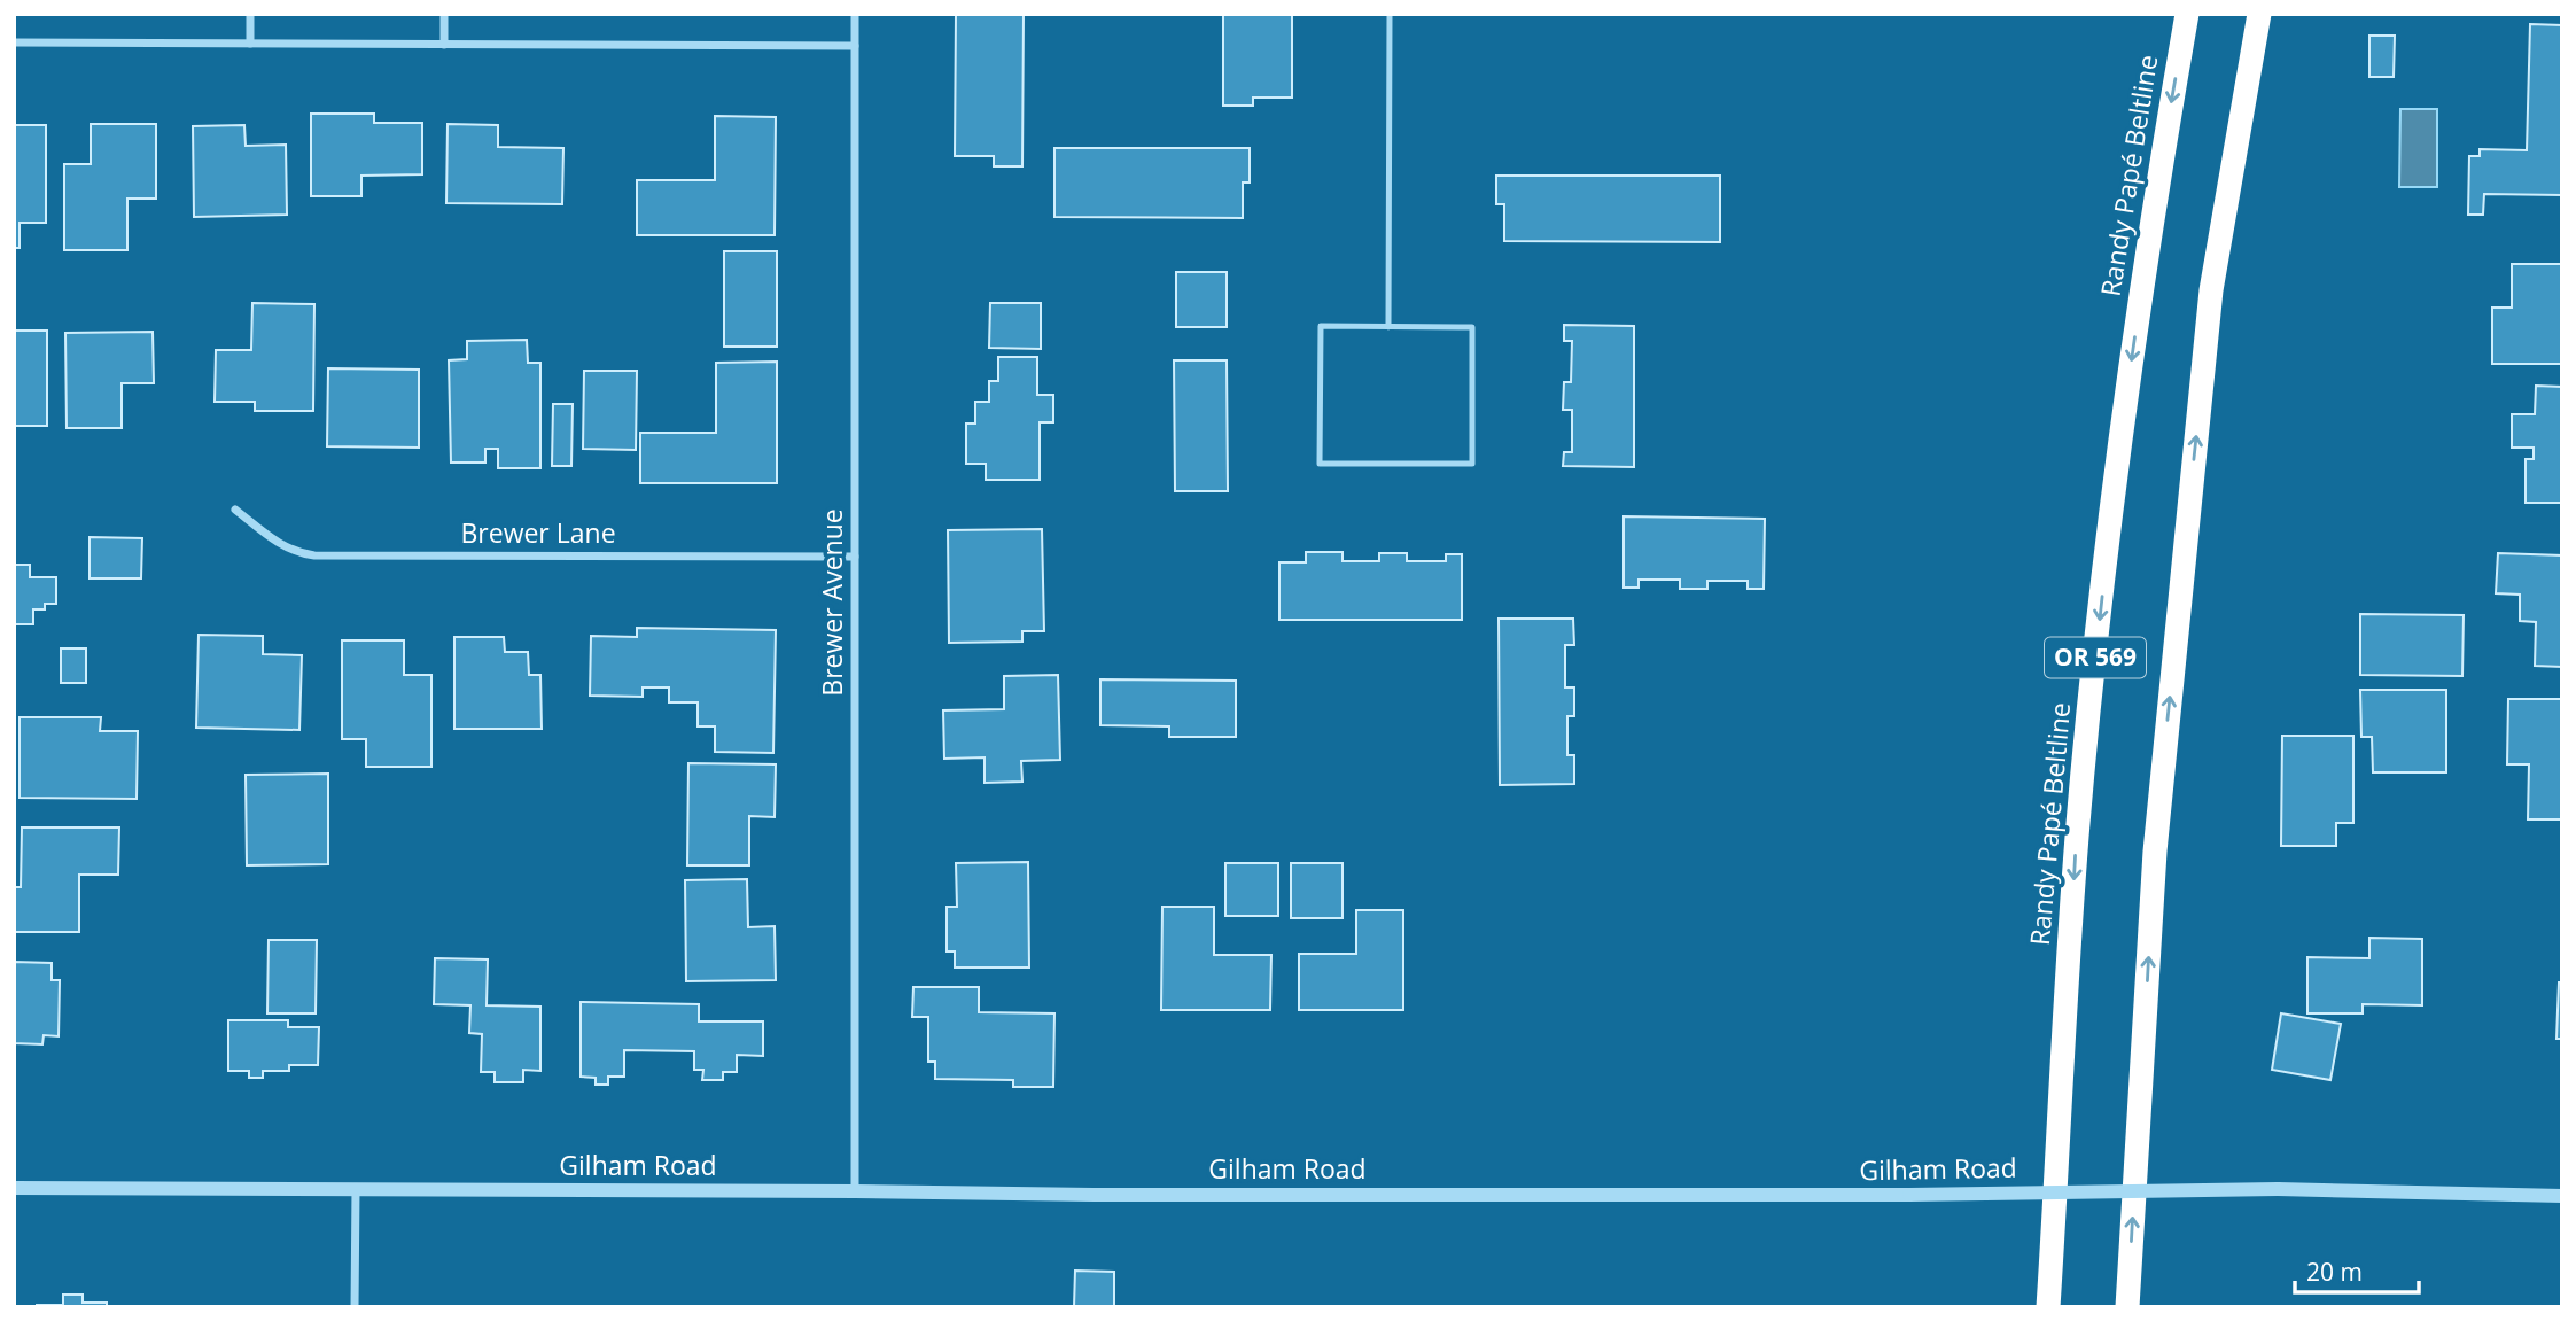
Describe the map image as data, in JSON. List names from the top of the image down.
{
  "streets": {
    "highway": ["Randy Papé Beltline", "OR 569"],
    "street": ["Brewer Lane", "Brewer Avenue", "Gilham Road"]
  },
  "crossings": [
    ["Brewer Lane", "Brewer Avenue"],
    ["Brewer Avenue", "Gilham Road"]
  ],
  "scale_bar": "20 m"
}
